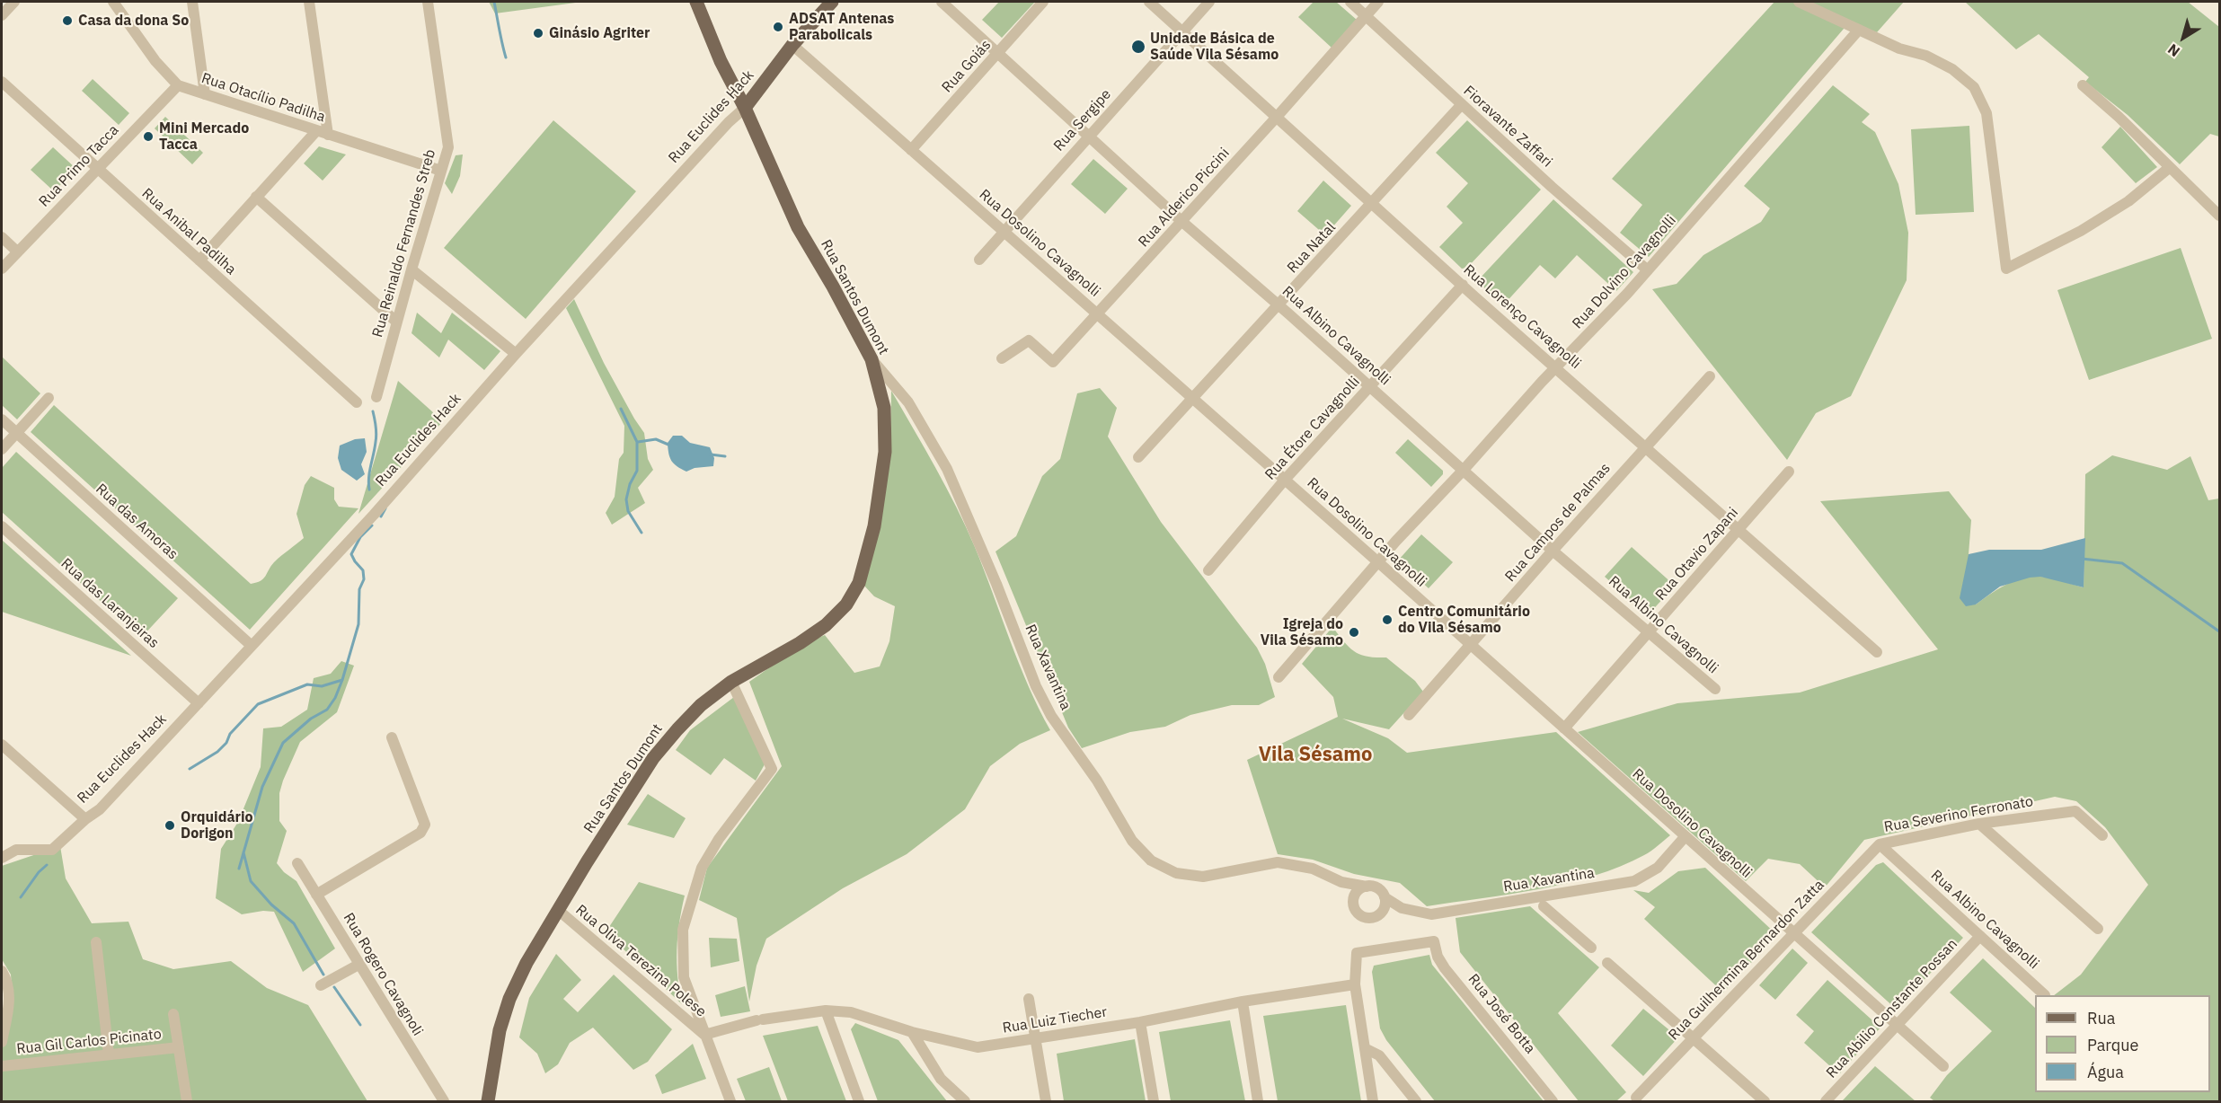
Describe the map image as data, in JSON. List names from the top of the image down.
{
  "streets": {
    "main road": ["Rua Euclides Hack", "Rua Santos Dumont"],
    "street": [
      "Rua Goiás",
      "Rua Otacílio Padilha",
      "Rua Sergipe",
      "Fioravante Zaffari",
      "Rua Primo Tacca",
      "Rua Alderico Piccini",
      "Rua Anibal Padilha",
      "Rua Reinaldo Fernandes Streb",
      "Rua Dosolino Cavagnolli",
      "Rua Natal",
      "Rua Dolvino Cavagnolli",
      "Rua Lorenço Cavagnolli",
      "Rua Albino Cavagnolli",
      "Rua Étore Cavagnolli",
      "Rua das Amoras",
      "Rua Campos de Palmas",
      "Rua Otavio Zapani",
      "Rua das Laranjeiras",
      "Rua Xavantina",
      "Rua Severino Ferronato",
      "Rua Guilhermina Bernardon Zatta",
      "Rua Oliva Terezina Polese",
      "Rua Rogero Cavagnoli",
      "Rua Abilio Constante Possan",
      "Rua José Botta",
      "Rua Luiz Tiecher",
      "Rua Gil Carlos Picinato"
    ]
  },
  "crossings": [
    ["Rua Goiás", "Rua Dosolino Cavagnolli"],
    ["Rua Goiás", "Rua Albino Cavagnolli"],
    ["Rua Otacílio Padilha", "Rua Primo Tacca"],
    ["Rua Otacílio Padilha", "Rua Reinaldo Fernandes Streb"],
    ["Rua Euclides Hack", "Rua Dosolino Cavagnolli"],
    ["Rua Euclides Hack", "Rua Santos Dumont"],
    ["Rua Euclides Hack", "Rua das Amoras"],
    ["Rua Euclides Hack", "Rua das Laranjeiras"],
    ["Rua Sergipe", "Rua Dosolino Cavagnolli"],
    ["Rua Sergipe", "Rua Lorenço Cavagnolli"],
    ["Rua Sergipe", "Rua Albino Cavagnolli"],
    ["Fioravante Zaffari", "Rua Alderico Piccini"],
    ["Fioravante Zaffari", "Rua Natal"],
    ["Fioravante Zaffari", "Rua Dolvino Cavagnolli"],
    ["Rua Primo Tacca", "Rua Anibal Padilha"],
    ["Rua Alderico Piccini", "Rua Dosolino Cavagnolli"],
    ["Rua Alderico Piccini", "Rua Lorenço Cavagnolli"],
    ["Rua Alderico Piccini", "Rua Albino Cavagnolli"],
    ["Rua Dosolino Cavagnolli", "Rua Natal"],
    ["Rua Dosolino Cavagnolli", "Rua Dolvino Cavagnolli"],
    ["Rua Dosolino Cavagnolli", "Rua Étore Cavagnolli"],
    ["Rua Dosolino Cavagnolli", "Rua Campos de Palmas"],
    ["Rua Dosolino Cavagnolli", "Rua Otavio Zapani"],
    ["Rua Dosolino Cavagnolli", "Rua Xavantina"],
    ["Rua Dosolino Cavagnolli", "Rua Guilhermina Bernardon Zatta"],
    ["Rua Dosolino Cavagnolli", "Rua Abilio Constante Possan"],
    ["Rua Natal", "Rua Lorenço Cavagnolli"],
    ["Rua Natal", "Rua Albino Cavagnolli"],
    ["Rua Dolvino Cavagnolli", "Rua Lorenço Cavagnolli"],
    ["Rua Dolvino Cavagnolli", "Rua Albino Cavagnolli"],
    ["Rua Santos Dumont", "Rua Xavantina"],
    ["Rua Santos Dumont", "Rua Oliva Terezina Polese"],
    ["Rua Lorenço Cavagnolli", "Rua Étore Cavagnolli"],
    ["Rua Lorenço Cavagnolli", "Rua Campos de Palmas"],
    ["Rua Lorenço Cavagnolli", "Rua Otavio Zapani"],
    ["Rua Albino Cavagnolli", "Rua Étore Cavagnolli"],
    ["Rua Albino Cavagnolli", "Rua Campos de Palmas"],
    ["Rua Albino Cavagnolli", "Rua Otavio Zapani"],
    ["Rua Albino Cavagnolli", "Rua Severino Ferronato"],
    ["Rua Albino Cavagnolli", "Rua Guilhermina Bernardon Zatta"],
    ["Rua Albino Cavagnolli", "Rua Abilio Constante Possan"],
    ["Rua Severino Ferronato", "Rua Guilhermina Bernardon Zatta"],
    ["Rua Oliva Terezina Polese", "Rua Luiz Tiecher"],
    ["Rua José Botta", "Rua Luiz Tiecher"]
  ],
  "districts": ["Vila Sésamo"],
  "places": [
    "Casa da dona So",
    "ADSAT Antenas Parabolicals",
    "Ginásio Agriter",
    "Unidade Básica de Saúde Vila Sésamo",
    "Mini Mercado Tacca",
    "Centro Comunitário do Vila Sésamo",
    "Igreja do Vila Sésamo",
    "Orquidário Dorigon"
  ],
  "legend": ["Rua", "Parque", "Água"],
  "north": "bottom left"
}
